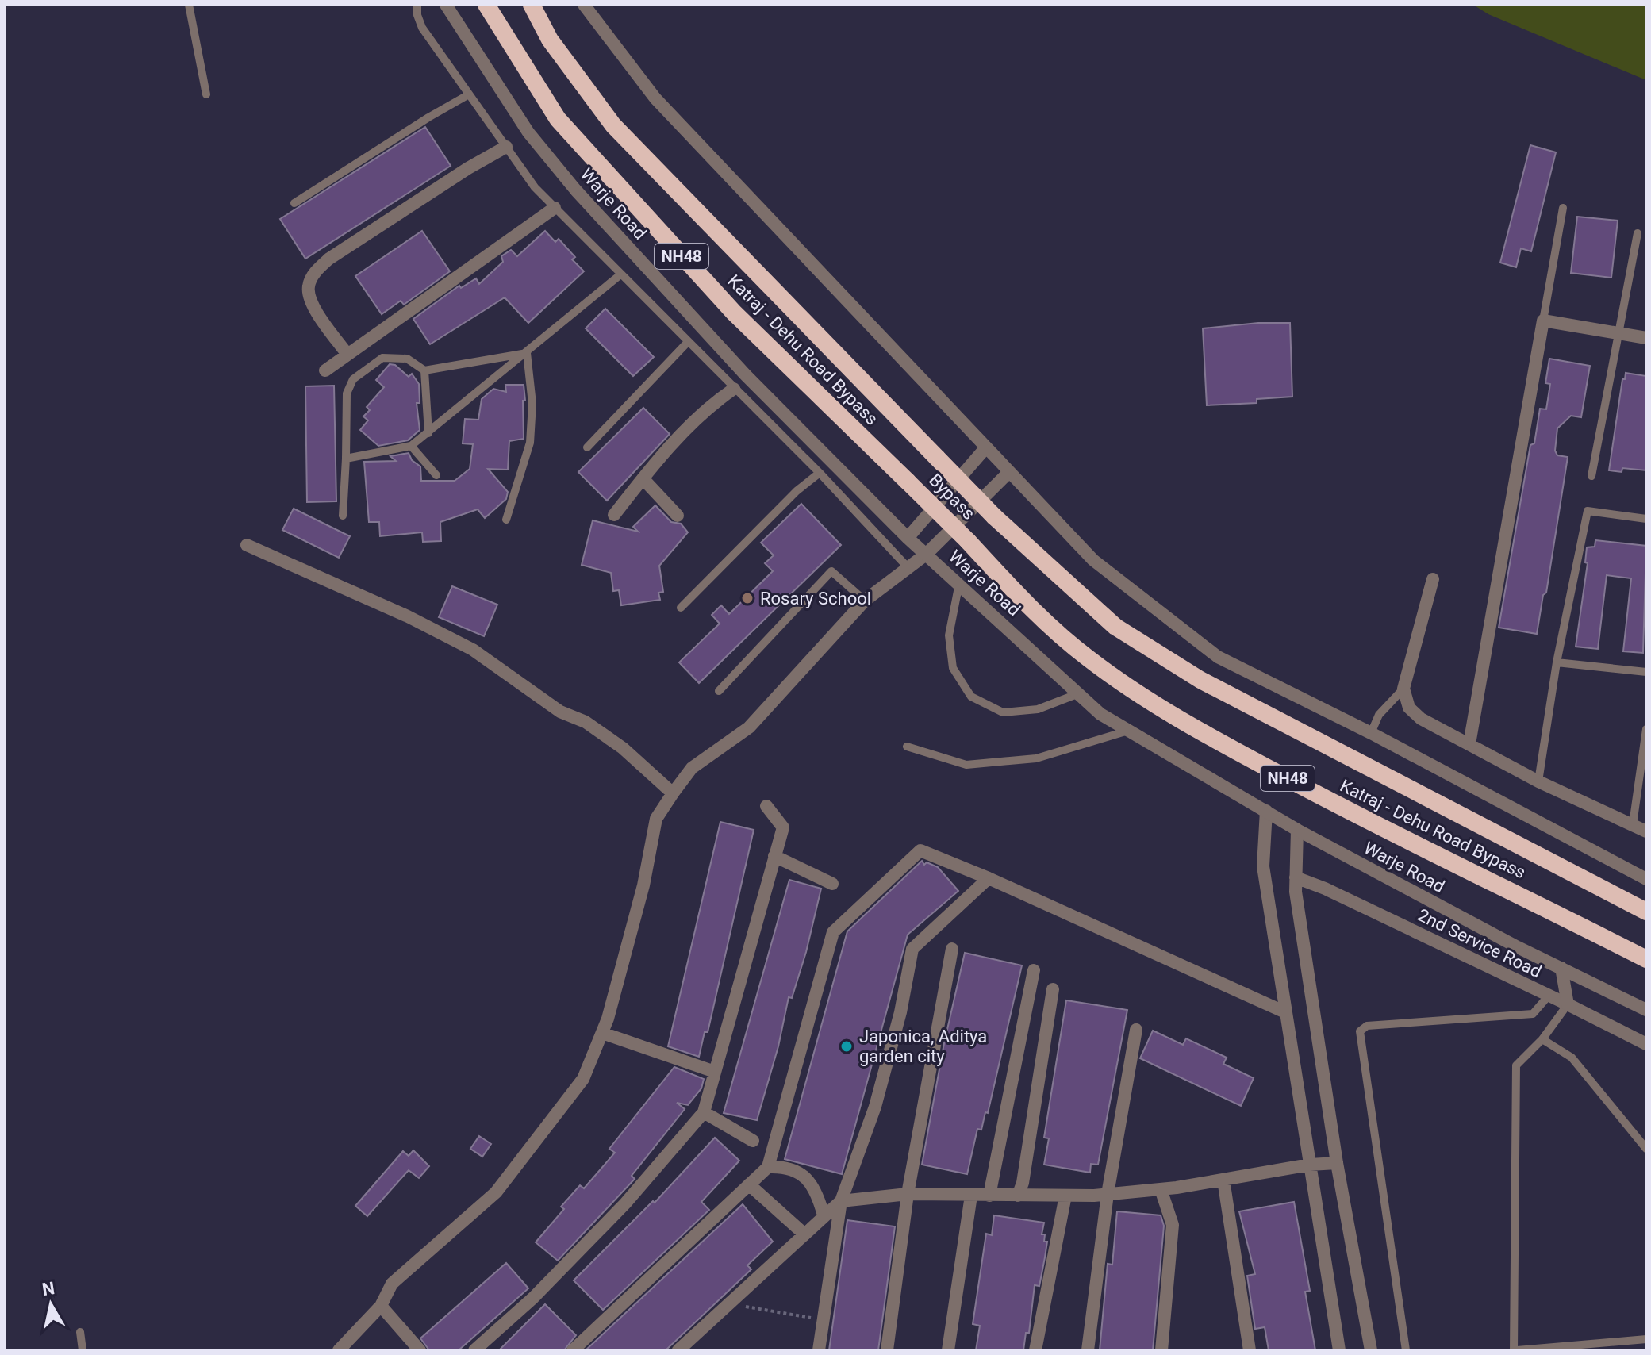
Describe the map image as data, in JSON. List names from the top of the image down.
{
  "streets": {
    "highway": ["NH48", "Katraj - Dehu Road Bypass", "Bypass"],
    "street": ["Warje Road", "2nd Service Road"]
  },
  "crossings": [
    ["Katraj - Dehu Road Bypass", "Bypass"]
  ],
  "places": ["Rosary School", "Japonica, Aditya garden city"],
  "north": "top"
}
